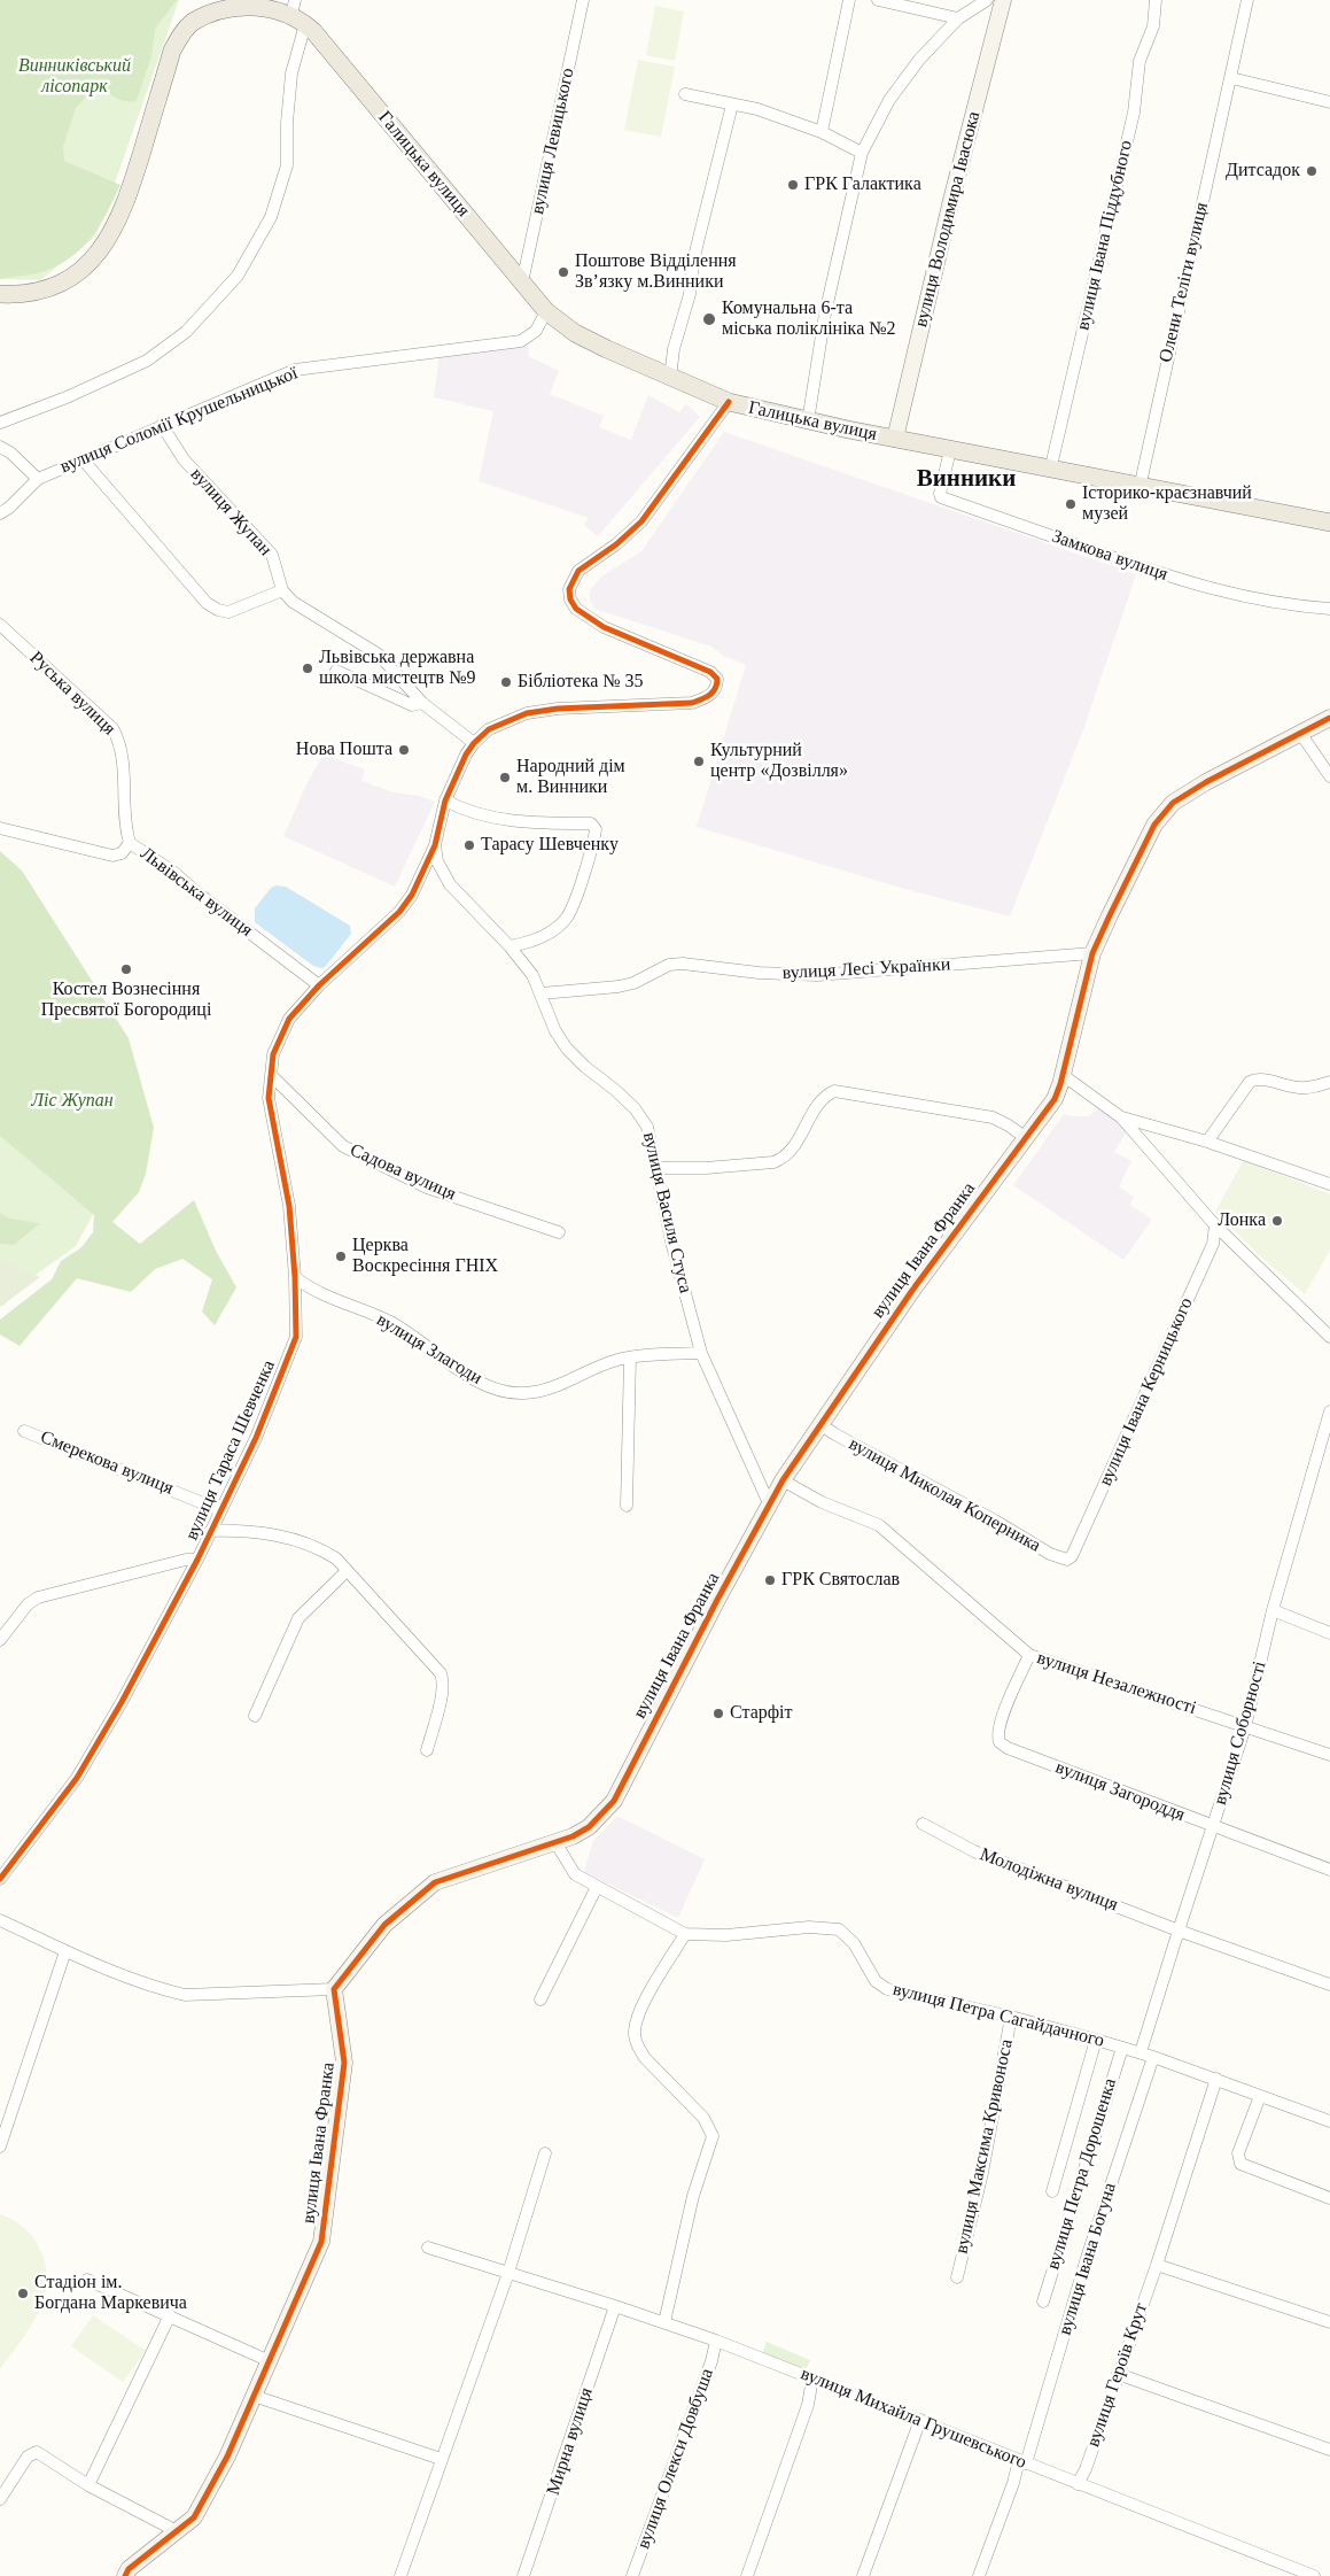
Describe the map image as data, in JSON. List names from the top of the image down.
{
  "streets": {
    "main road": ["Галицька вулиця"],
    "street": [
      "вулиця Левицького",
      "вулиця Володимира Івасюка",
      "вулиця Івана Піддубного",
      "Олени Теліги вулиця",
      "вулиця Соломії Крушельницької",
      "вулиця Жупан",
      "Замкова вулиця",
      "Руська вулиця",
      "Львівська вулиця",
      "вулиця Лесі Українки",
      "Садова вулиця",
      "вулиця Василя Стуса",
      "вулиця Івана Франка",
      "вулиця Злагоди",
      "вулиця Івана Керницького",
      "вулиця Тараса Шевченка",
      "Смерекова вулиця",
      "вулиця Миколая Коперника",
      "вулиця Незалежності",
      "вулиця Соборності",
      "вулиця Загороддя",
      "Молодіжна вулиця",
      "вулиця Петра Сагайдачного",
      "вулиця Максима Кривоноса",
      "вулиця Петра Дорошенка",
      "вулиця Івана Богуна",
      "вулиця Героїв Крут",
      "вулиця Михайла Грушевського",
      "Мирна вулиця",
      "вулиця Олекси Довбуша"
    ]
  },
  "crossings": [
    ["вулиця Левицького", "Галицька вулиця"],
    ["Галицька вулиця", "вулиця Володимира Івасюка"],
    ["Галицька вулиця", "вулиця Івана Піддубного"],
    ["Галицька вулиця", "Олени Теліги вулиця"],
    ["Галицька вулиця", "вулиця Соломії Крушельницької"],
    ["Галицька вулиця", "Замкова вулиця"],
    ["Галицька вулиця", "вулиця Тараса Шевченка"],
    ["вулиця Соломії Крушельницької", "вулиця Жупан"],
    ["вулиця Жупан", "вулиця Тараса Шевченка"],
    ["Руська вулиця", "Львівська вулиця"],
    ["Львівська вулиця", "вулиця Тараса Шевченка"],
    ["вулиця Лесі Українки", "вулиця Василя Стуса"],
    ["вулиця Лесі Українки", "вулиця Івана Франка"],
    ["Садова вулиця", "вулиця Тараса Шевченка"],
    ["вулиця Василя Стуса", "вулиця Івана Франка"],
    ["вулиця Василя Стуса", "вулиця Злагоди"],
    ["вулиця Василя Стуса", "вулиця Тараса Шевченка"],
    ["вулиця Івана Франка", "вулиця Миколая Коперника"],
    ["вулиця Івана Франка", "вулиця Незалежності"],
    ["вулиця Злагоди", "вулиця Тараса Шевченка"],
    ["вулиця Івана Керницького", "вулиця Миколая Коперника"],
    ["вулиця Тараса Шевченка", "Смерекова вулиця"],
    ["вулиця Незалежності", "вулиця Соборності"],
    ["вулиця Незалежності", "вулиця Загороддя"],
    ["вулиця Соборності", "вулиця Загороддя"],
    ["вулиця Соборності", "Молодіжна вулиця"],
    ["вулиця Соборності", "вулиця Петра Сагайдачного"],
    ["вулиця Петра Сагайдачного", "вулиця Максима Кривоноса"],
    ["вулиця Петра Сагайдачного", "вулиця Петра Дорошенка"],
    ["вулиця Петра Сагайдачного", "вулиця Івана Богуна"],
    ["вулиця Петра Сагайдачного", "вулиця Героїв Крут"],
    ["вулиця Івана Богуна", "вулиця Михайла Грушевського"],
    ["вулиця Героїв Крут", "вулиця Михайла Грушевського"],
    ["вулиця Михайла Грушевського", "Мирна вулиця"],
    ["вулиця Михайла Грушевського", "вулиця Олекси Довбуша"]
  ],
  "districts": ["Винники"],
  "parks": ["Винниківський лісопарк", "Ліс Жупан"],
  "places": [
    "Дитсадок",
    "ГРК Галактика",
    "Поштове Відділення Зв’язку м.Винники",
    "Комунальна 6-та міська поліклініка №2",
    "Історико-краєзнавчий музей",
    "Львівська державна школа мистецтв №9",
    "Бібліотека № 35",
    "Нова Пошта",
    "Культурний центр «Дозвілля»",
    "Народний дім м. Винники",
    "Тарасу Шевченку",
    "Костел Вознесіння Пресвятої Богородиці",
    "Лонка",
    "Церква Воскресіння ГНІХ",
    "ГРК Святослав",
    "Старфіт",
    "Стадіон ім. Богдана Маркевича"
  ]
}
